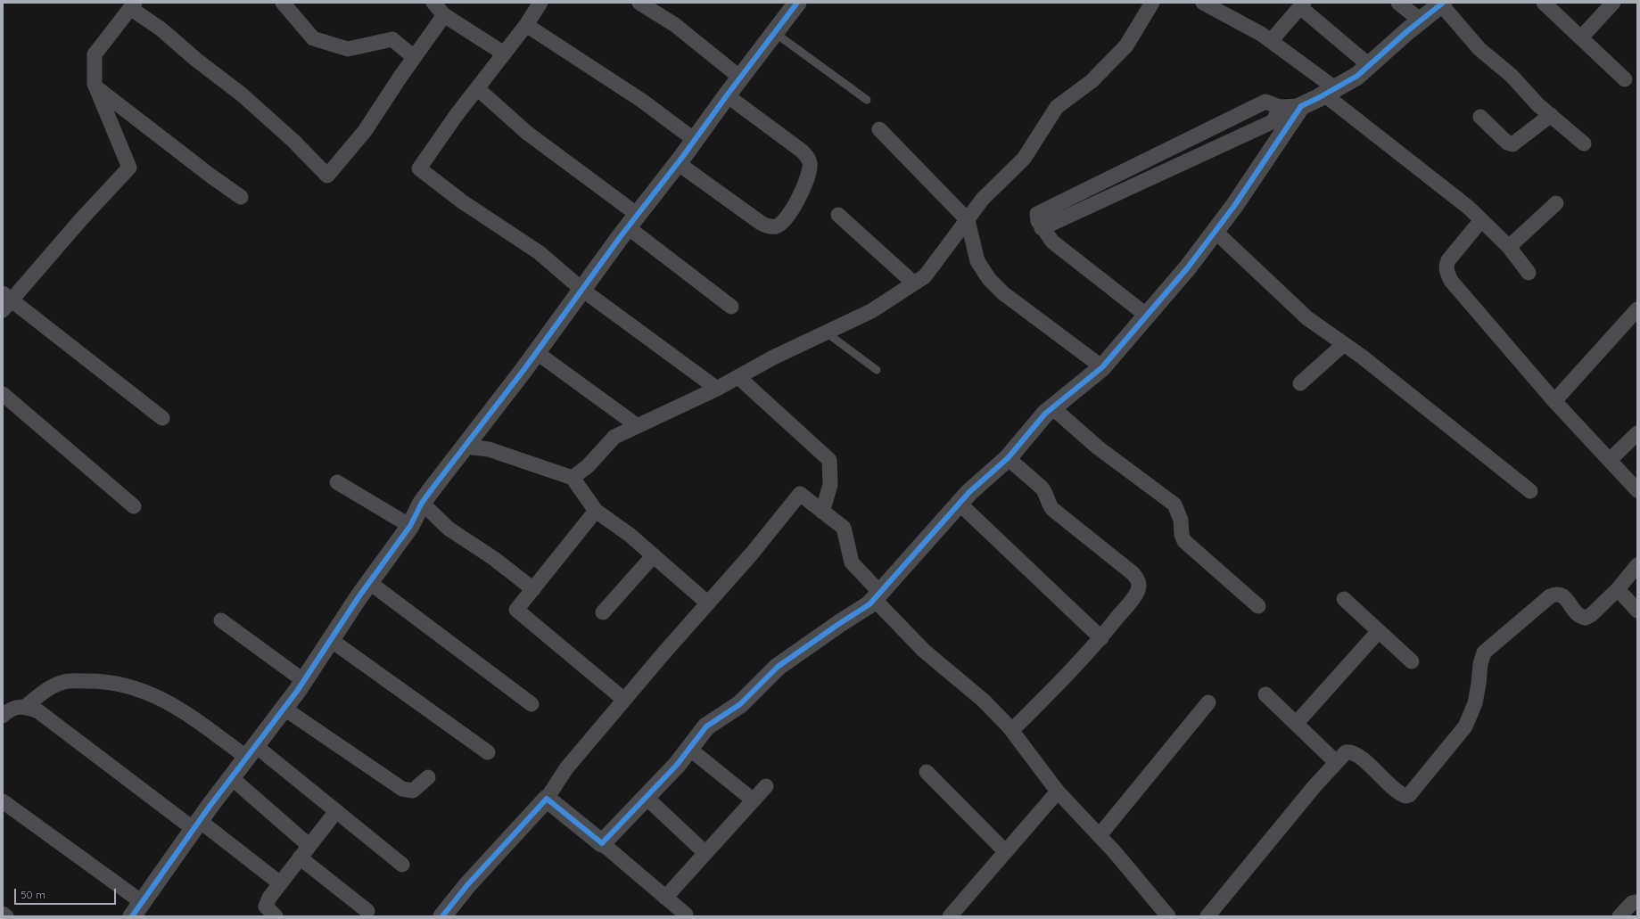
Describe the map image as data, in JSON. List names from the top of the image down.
{
  "scale_bar": "50 m"
}
